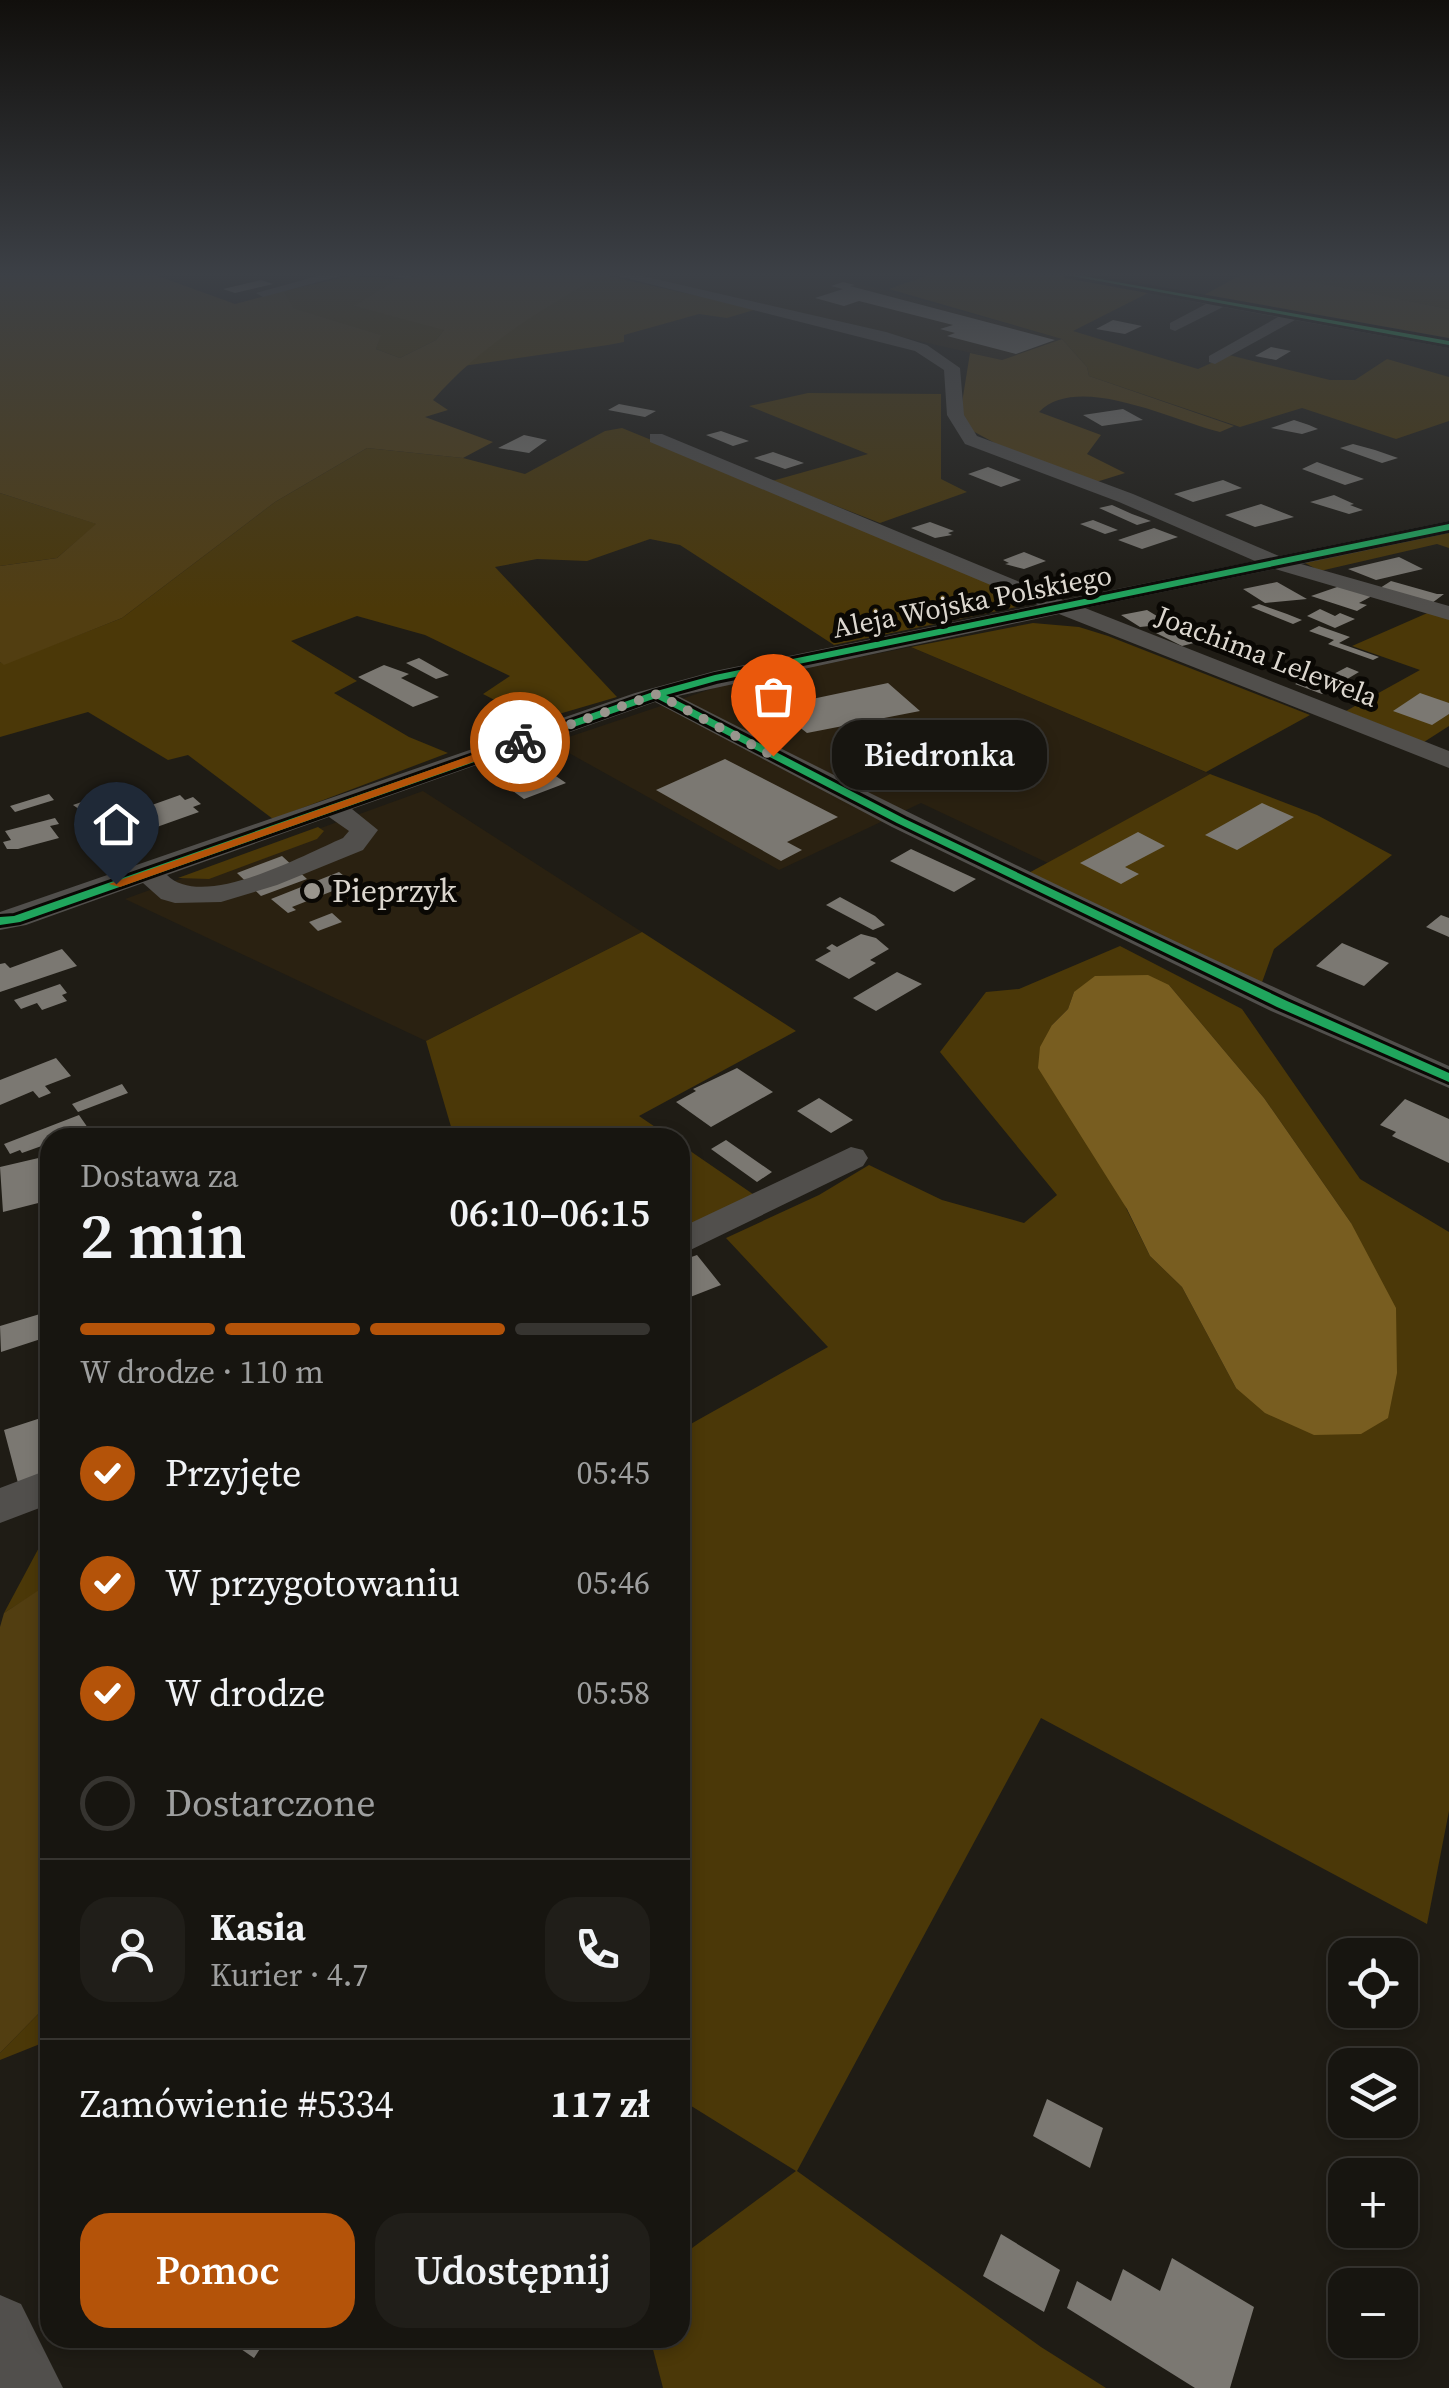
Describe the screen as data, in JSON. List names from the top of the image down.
{
  "streets": {
    "street": ["Aleja Wojska Polskiego", "Joachima Lelewela"]
  },
  "crossings": [
    ["Aleja Wojska Polskiego", "Joachima Lelewela"]
  ],
  "places": ["Biedronka", "Pieprzyk"],
  "page": {
    "bubble": "Biedronka",
    "heading": ["2 min", "Dostawa za", "06:10–06:15"],
    "panel": [
      "Kasia",
      "Kurier · 4.7",
      "Zamówienie #5334",
      "117 zł"
    ],
    "bar": "W drodze · 110 m",
    "list": [
      ["Przyjęte", "05:45"],
      ["W przygotowaniu", "05:46"],
      ["W drodze", "05:58"],
      "Dostarczone"
    ],
    "map_buttons": ["+", "−"],
    "buttons": ["Pomoc", "Udostępnij"]
  }
}
